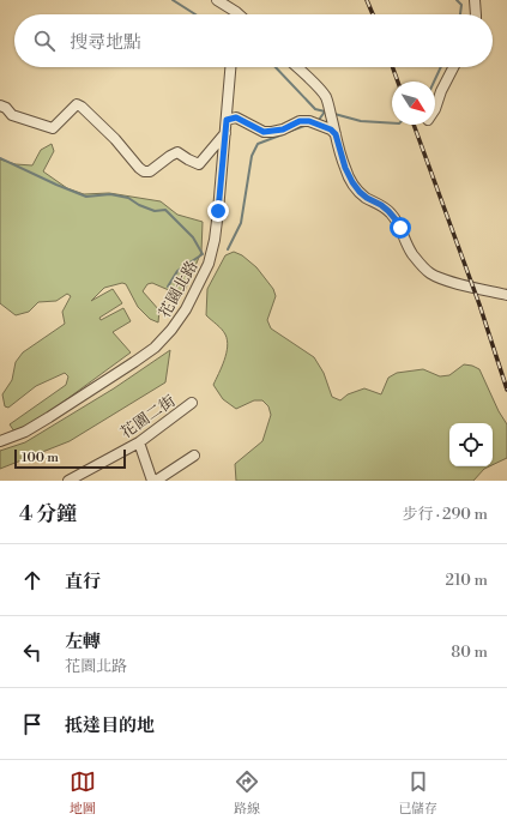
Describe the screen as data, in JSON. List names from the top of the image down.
{
  "streets": {
    "street": ["花園北路", "花園二街"]
  },
  "scale_bar": "100 m",
  "north": "bottom right",
  "page": {
    "search": "搜尋地點",
    "scale": "100 m",
    "heading": ["4 分鐘", "步行 · 290 m"],
    "list": [
      ["直行", "210 m"],
      ["左轉", "花園北路", "80 m"],
      "抵達目的地"
    ],
    "nav": ["地圖", "路線", "已儲存"]
  }
}
